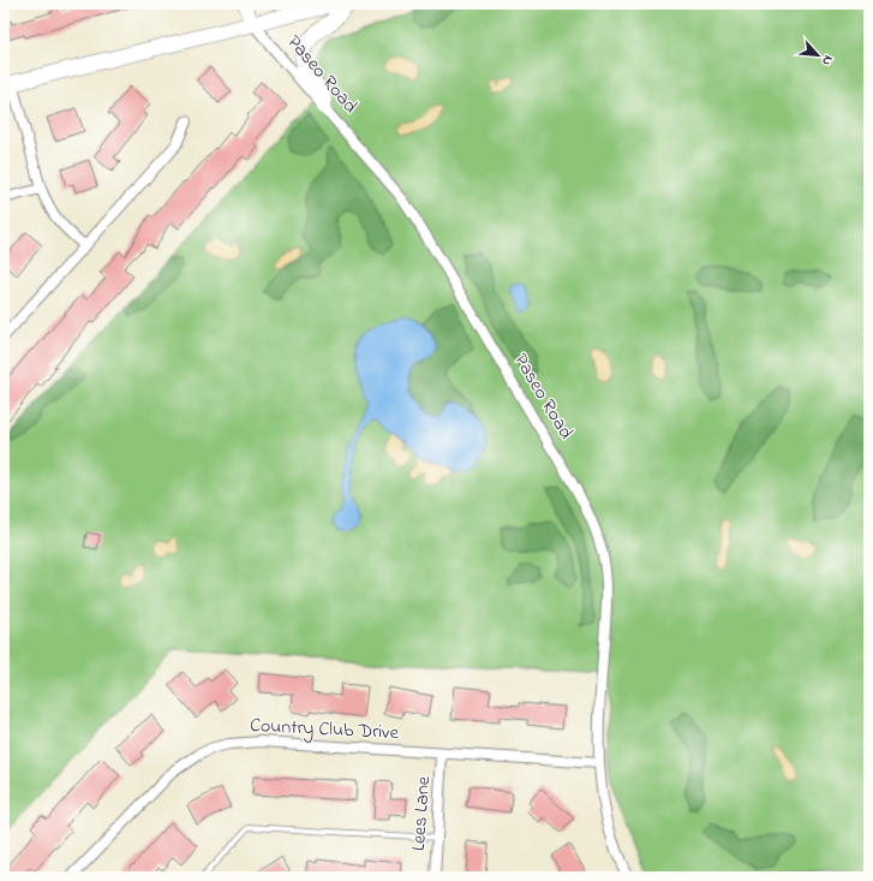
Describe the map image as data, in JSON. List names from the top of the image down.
{
  "streets": {
    "street": ["Paseo Road", "Country Club Drive", "Lees Lane"]
  },
  "crossings": [
    ["Paseo Road", "Country Club Drive"],
    ["Country Club Drive", "Lees Lane"]
  ],
  "north": "bottom right"
}
